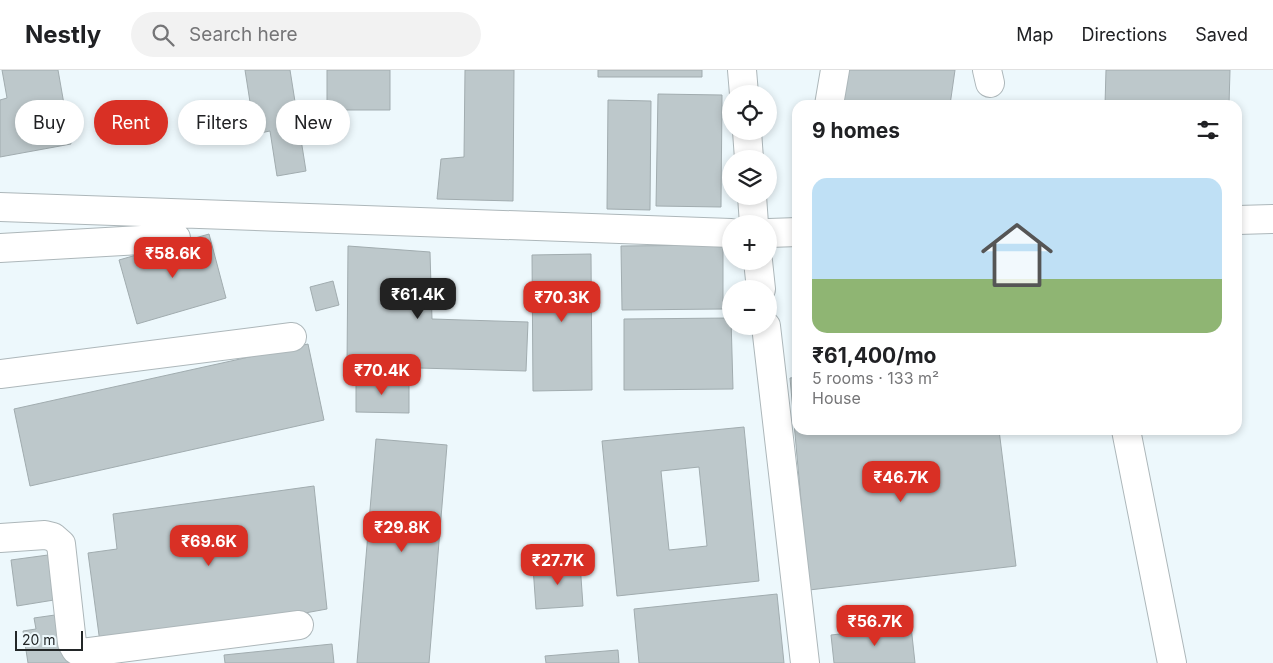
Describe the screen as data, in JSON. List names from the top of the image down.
{
  "scale_bar": "20 m",
  "page": {
    "header": "Nestly",
    "search": "Search here",
    "nav": ["Map", "Directions", "Saved"],
    "map_buttons": ["+", "−"],
    "chip": [
      "Buy",
      "Rent",
      "Filters",
      "New"
    ],
    "heading": "9 homes",
    "list": [
      {
        "name": "₹61,400/mo",
        "note": "5 rooms · 133 m² · House"
      }
    ],
    "price": [
      "₹58.6K",
      "₹61.4K",
      "₹70.3K",
      "₹70.4K",
      "₹46.7K",
      "₹29.8K",
      "₹69.6K",
      "₹27.7K",
      "₹56.7K"
    ],
    "scale": "20 m"
  }
}
